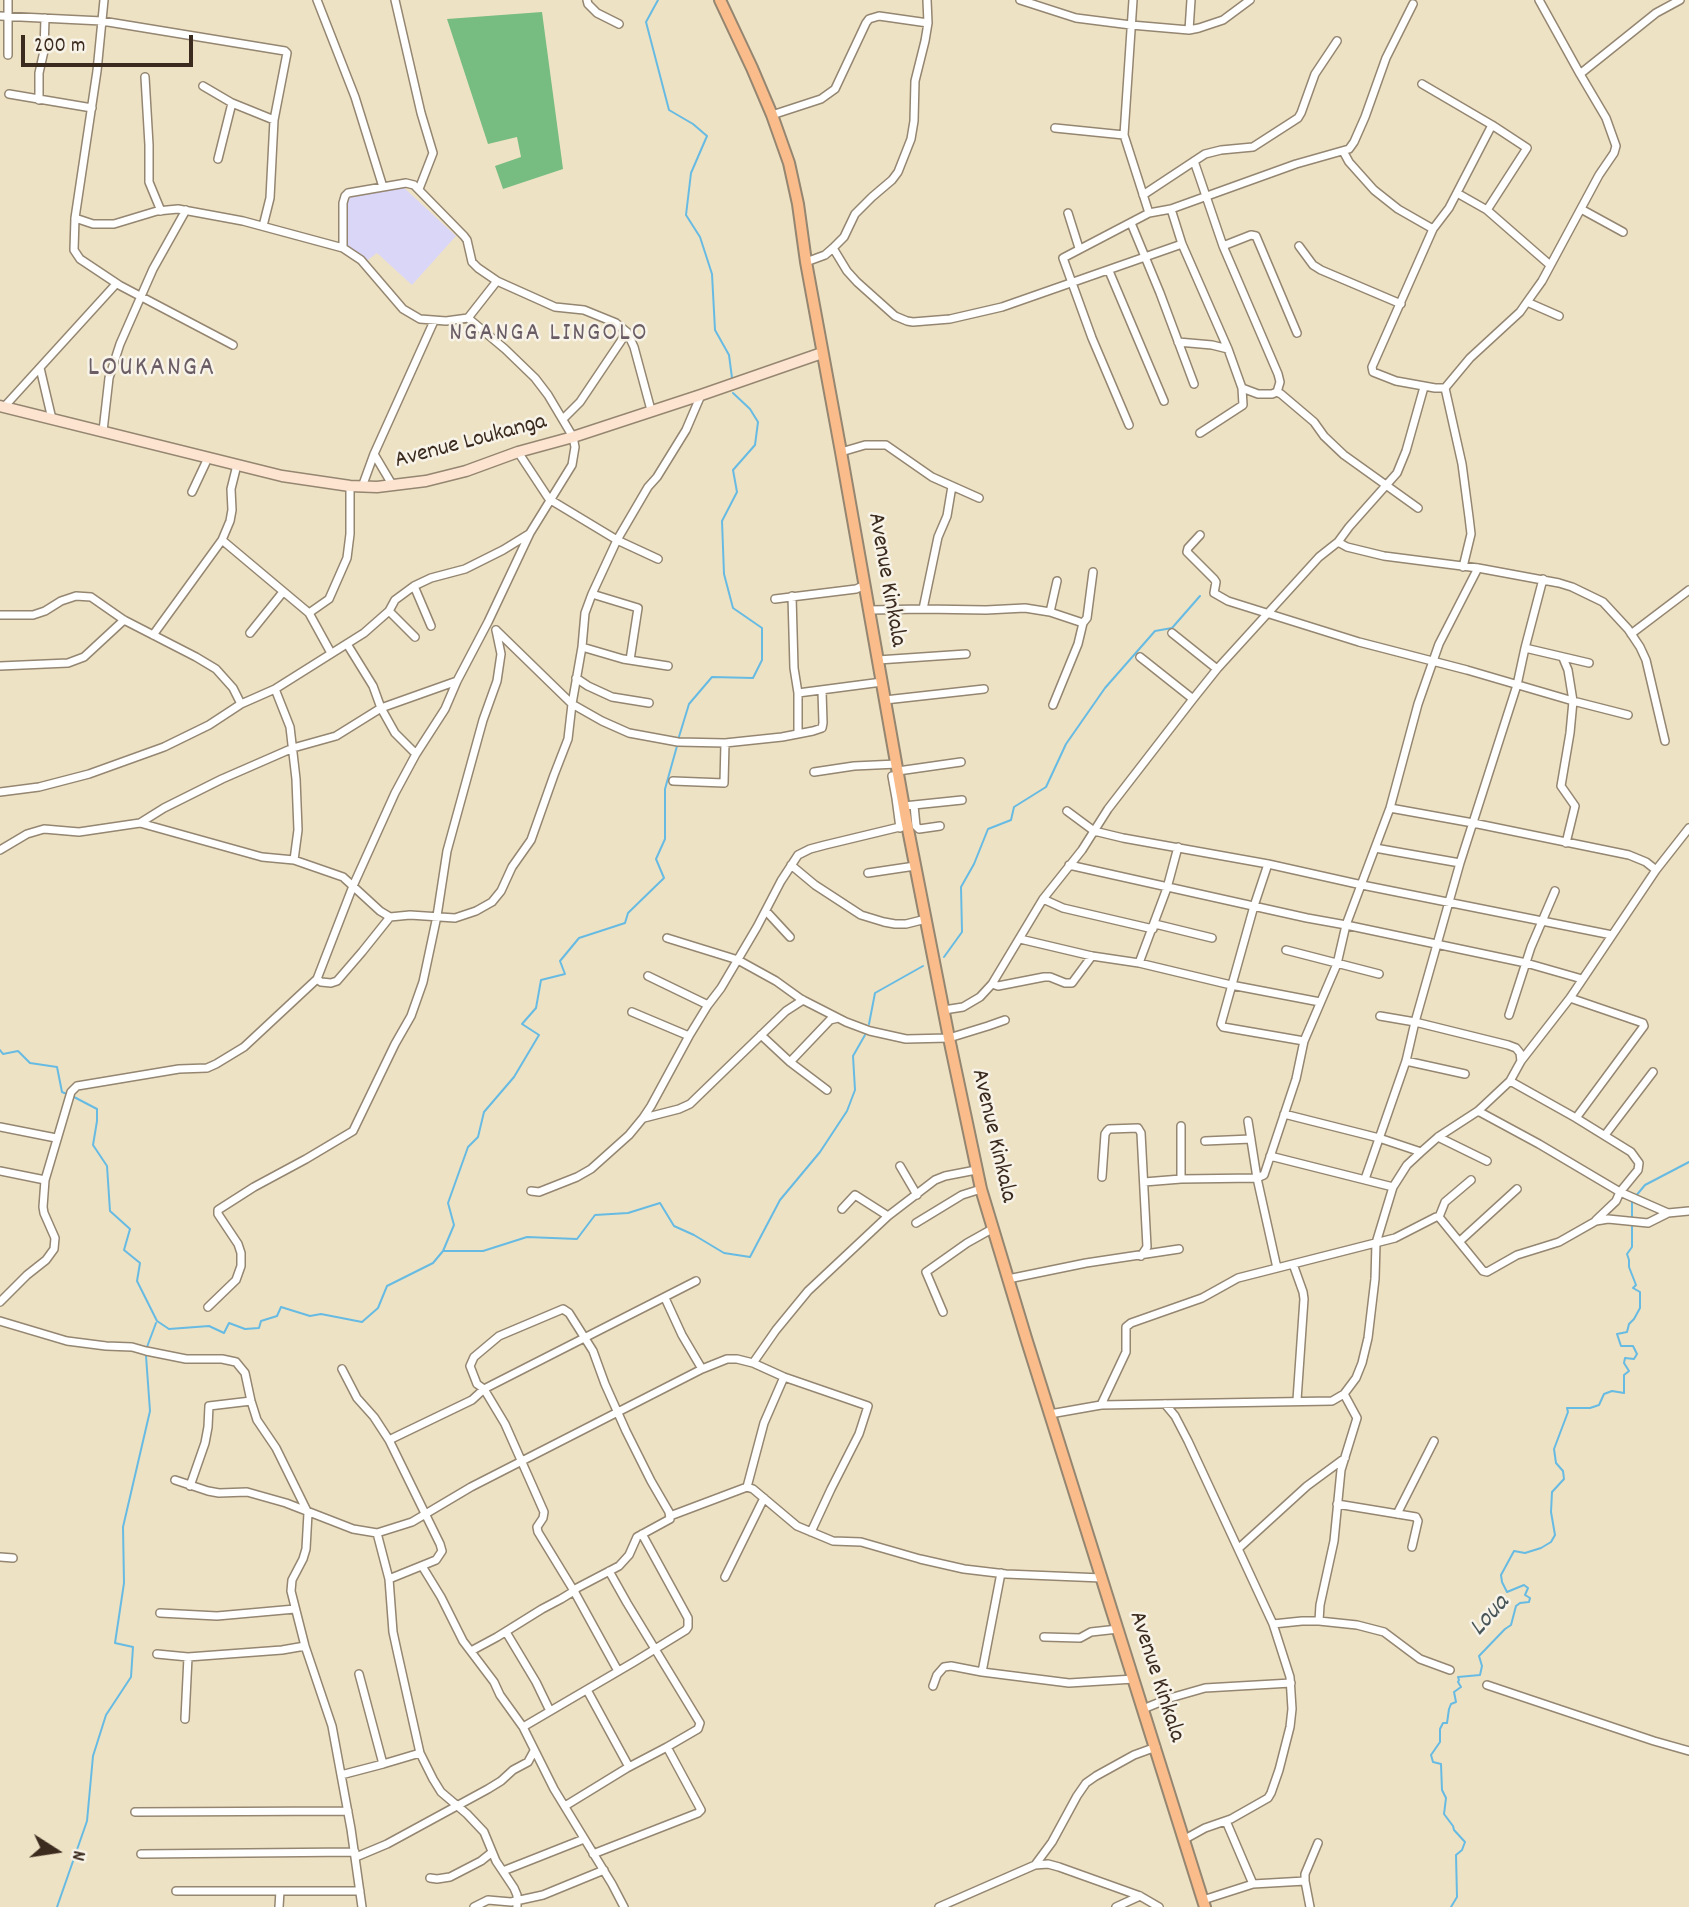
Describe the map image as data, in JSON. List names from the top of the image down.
{
  "streets": {
    "main road": ["Avenue Loukanga", "Avenue Kinkala"]
  },
  "crossings": [
    ["Avenue Loukanga", "Avenue Kinkala"]
  ],
  "districts": ["NGANGA LINGOLO", "LOUKANGA"],
  "water": ["Loua"],
  "scale_bar": "200 m",
  "north": "right"
}
